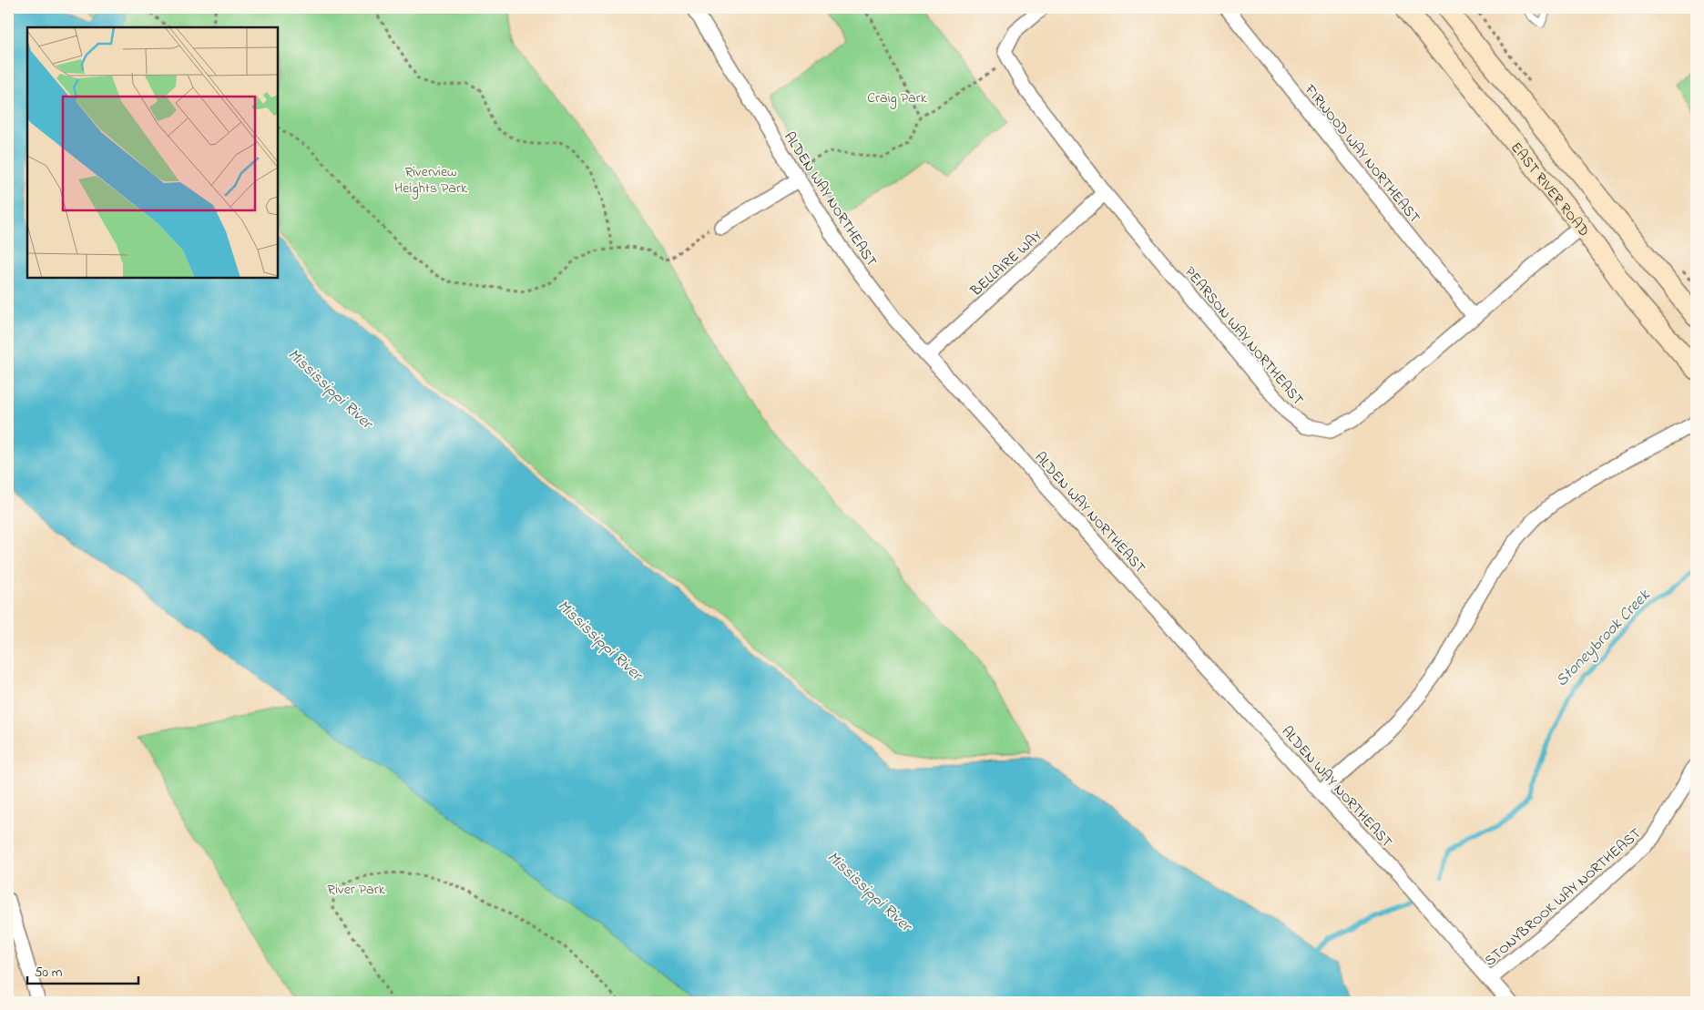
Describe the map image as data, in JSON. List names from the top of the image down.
{
  "streets": {
    "main road": ["EAST RIVER ROAD"],
    "street": [
      "FIRWOOD WAY NORTHEAST",
      "ALDEN WAY NORTHEAST",
      "BELLAIRE WAY",
      "PEARSON WAY NORTHEAST",
      "STONYBROOK WAY NORTHEAST"
    ]
  },
  "crossings": [
    ["FIRWOOD WAY NORTHEAST", "PEARSON WAY NORTHEAST"],
    ["EAST RIVER ROAD", "PEARSON WAY NORTHEAST"],
    ["ALDEN WAY NORTHEAST", "BELLAIRE WAY"],
    ["ALDEN WAY NORTHEAST", "STONYBROOK WAY NORTHEAST"],
    ["BELLAIRE WAY", "PEARSON WAY NORTHEAST"]
  ],
  "water": ["Mississippi River", "Stoneybrook Creek"],
  "parks": ["Craig Park", "Riverview Heights Park", "River Park"],
  "scale_bar": "50 m"
}
